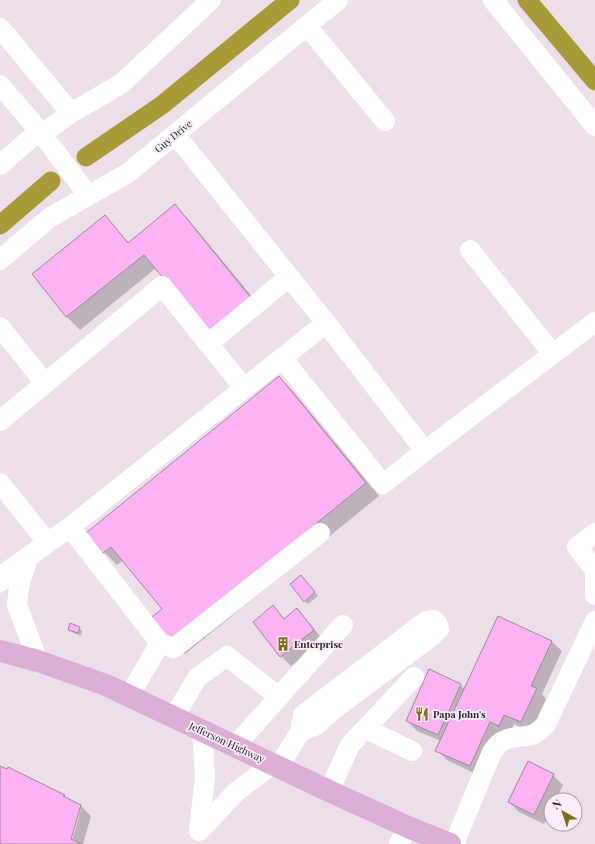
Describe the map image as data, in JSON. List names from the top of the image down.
{
  "streets": {
    "main road": ["Jefferson Highway"],
    "street": ["Guy Drive"]
  },
  "places": {
    "building": ["Enterprise"],
    "restaurant": ["Papa John's"]
  },
  "north": "top left"
}
